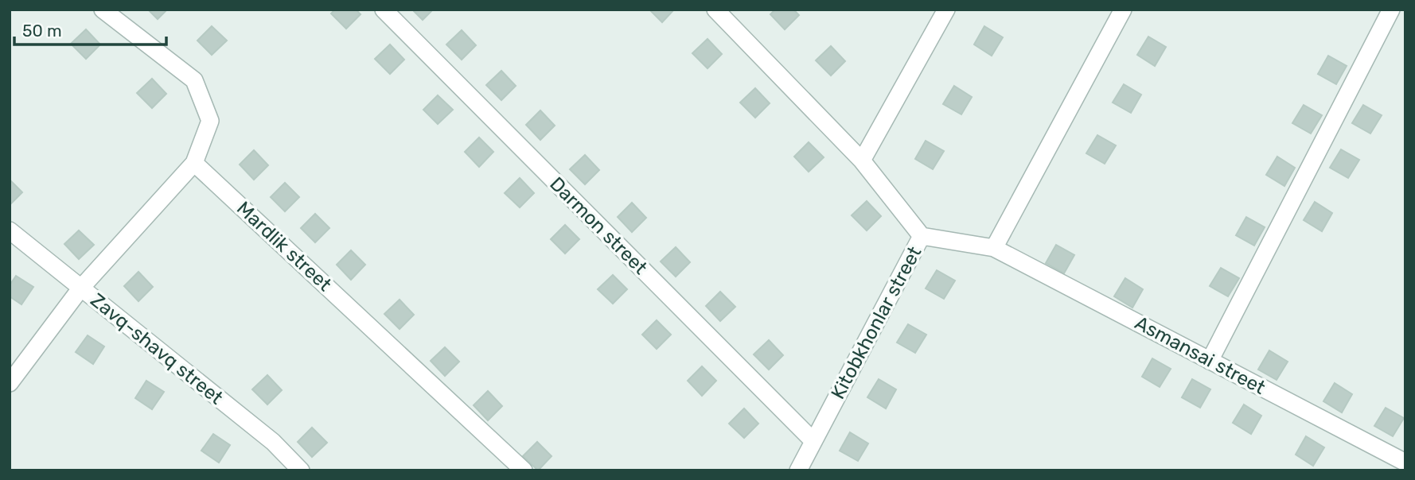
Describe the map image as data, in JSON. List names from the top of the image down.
{
  "streets": {
    "street": [
      "Darmon street",
      "Mardlik street",
      "Kitobkhonlar street",
      "Zavq-shavq street",
      "Asmansai street"
    ]
  },
  "crossings": [
    ["Darmon street", "Kitobkhonlar street"],
    ["Kitobkhonlar street", "Asmansai street"]
  ],
  "scale_bar": "50 m"
}
